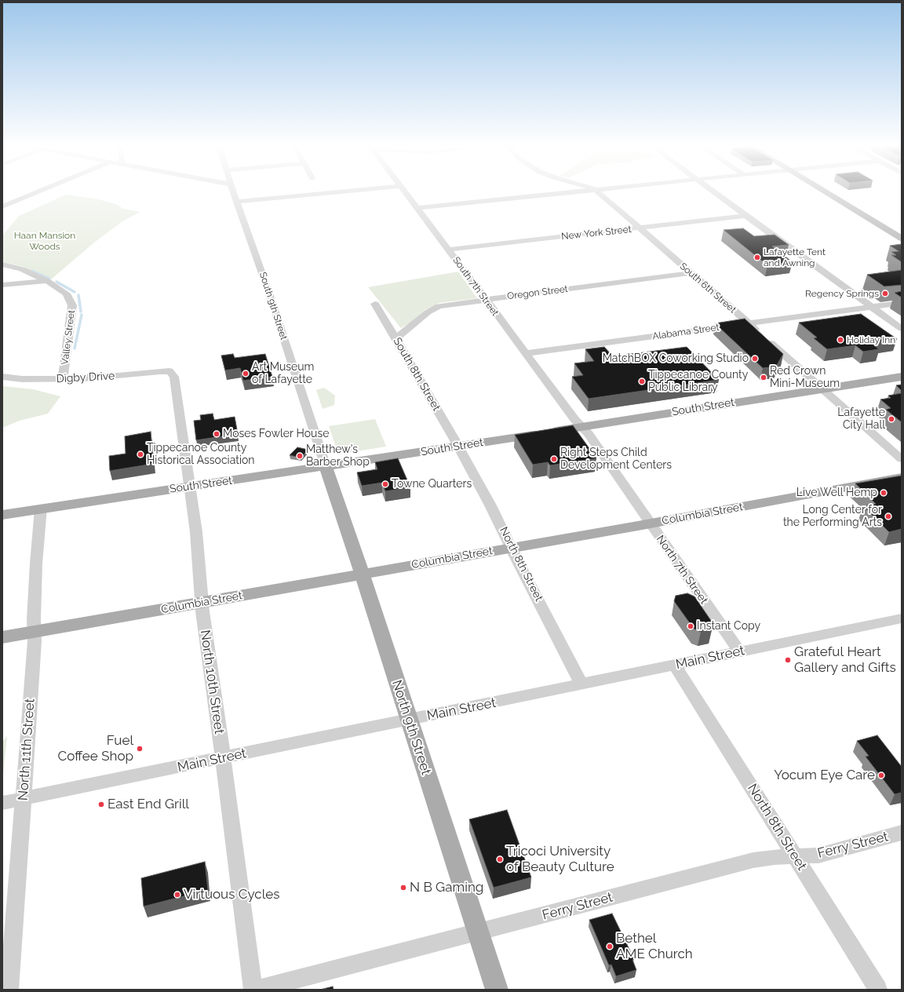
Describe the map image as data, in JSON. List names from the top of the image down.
{
  "streets": {
    "main road": ["South Street", "Columbia Street", "North 9th Street"],
    "street": [
      "New York Street",
      "South 7th Street",
      "South 6th Street",
      "Oregon Street",
      "South 9th Street",
      "Alabama Street",
      "Valley Street",
      "South 8th Street",
      "Digby Drive",
      "North 8th Street",
      "North 7th Street",
      "Main Street",
      "North 10th Street",
      "North 11th Street",
      "Ferry Street"
    ]
  },
  "crossings": [
    ["New York Street", "South 7th Street"],
    ["New York Street", "South 6th Street"],
    ["South 7th Street", "Oregon Street"],
    ["South 7th Street", "Alabama Street"],
    ["South 7th Street", "South Street"],
    ["South 7th Street", "North 7th Street"],
    ["South 6th Street", "Oregon Street"],
    ["South 6th Street", "Alabama Street"],
    ["South 6th Street", "South Street"],
    ["Oregon Street", "South 8th Street"],
    ["South 9th Street", "South Street"],
    ["South 9th Street", "North 9th Street"],
    ["Valley Street", "Digby Drive"],
    ["South 8th Street", "South Street"],
    ["South 8th Street", "North 8th Street"],
    ["Digby Drive", "North 10th Street"],
    ["South Street", "North 8th Street"],
    ["South Street", "North 7th Street"],
    ["South Street", "North 10th Street"],
    ["South Street", "North 9th Street"],
    ["South Street", "North 11th Street"],
    ["Columbia Street", "North 8th Street"],
    ["Columbia Street", "North 7th Street"],
    ["Columbia Street", "North 10th Street"],
    ["Columbia Street", "North 9th Street"],
    ["Columbia Street", "North 11th Street"],
    ["North 8th Street", "Main Street"],
    ["North 8th Street", "Ferry Street"],
    ["North 7th Street", "Main Street"],
    ["Main Street", "North 10th Street"],
    ["Main Street", "North 9th Street"],
    ["Main Street", "North 11th Street"],
    ["North 9th Street", "Ferry Street"]
  ],
  "parks": ["Haan Mansion Woods"],
  "places": [
    "Lafayette Tent and Awning",
    "Regency Springs",
    "Holiday Inn",
    "MatchBOX Coworking Studio",
    "Art Museum of Lafayette",
    "Red Crown Mini-Museum",
    "Tippecanoe County Public Library",
    "Lafayette City Hall",
    "Moses Fowler House",
    "Tippecanoe County Historical Association",
    "Matthew's Barber Shop",
    "Right Steps Child Development Centers",
    "Towne Quarters",
    "Live Well Hemp",
    "Long Center for the Performing Arts",
    "Instant Copy",
    "Grateful Heart Gallery and Gifts",
    "Fuel Coffee Shop",
    "Yocum Eye Care",
    "East End Grill",
    "Tricoci University of Beauty Culture",
    "N B Gaming",
    "Virtuous Cycles",
    "Bethel AME Church"
  ]
}
